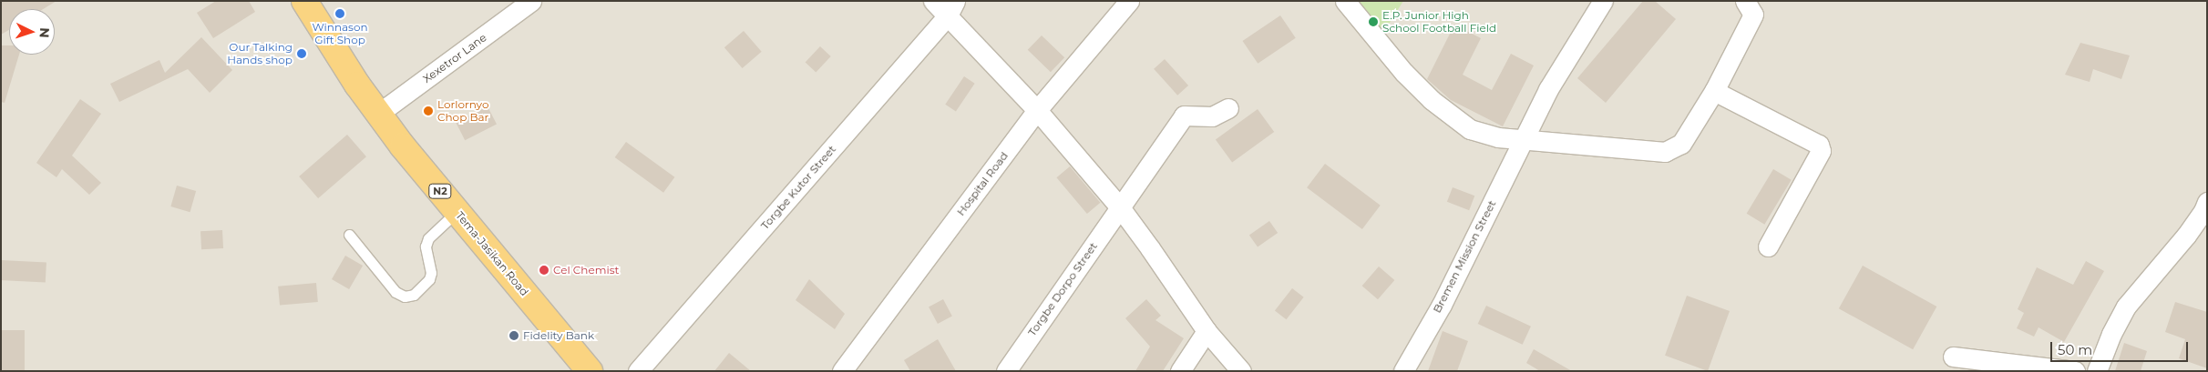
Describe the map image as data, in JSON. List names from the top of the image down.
{
  "streets": {
    "highway": ["N2", "Tema-Jasikan Road"],
    "street": [
      "Xexetror Lane",
      "Hospital Road",
      "Torgbe Kutor Street",
      "Bremen Mission Street",
      "Torgbe Dorpo Street"
    ]
  },
  "crossings": [
    ["Xexetror Lane", "Tema-Jasikan Road"]
  ],
  "places": [
    "Winnason Gift Shop",
    "E.P. Junior High School Football Field",
    "Our Talking Hands shop",
    "Lorlornyo Chop Bar",
    "Cel Chemist",
    "Fidelity Bank"
  ],
  "scale_bar": "50 m",
  "north": "right"
}
